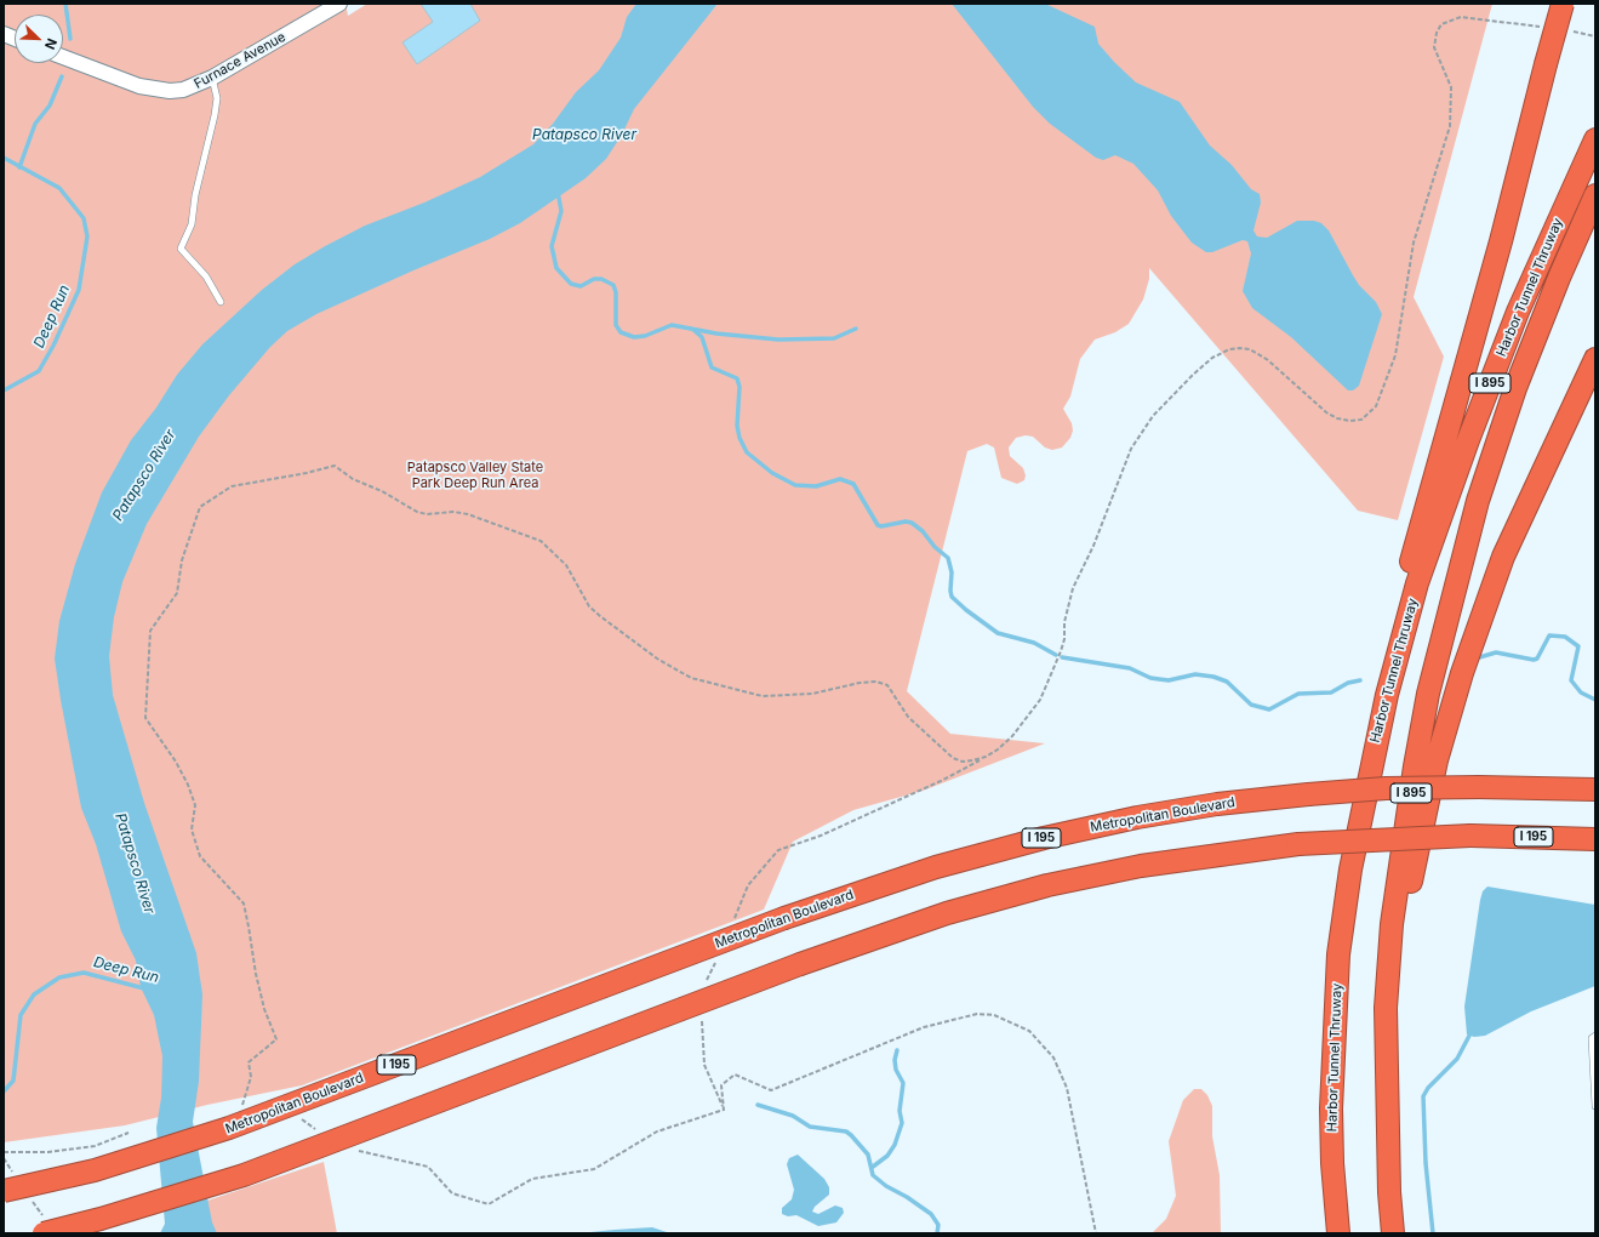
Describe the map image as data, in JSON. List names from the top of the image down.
{
  "streets": {
    "highway": [
      "Harbor Tunnel Thruway",
      "I 895",
      "Metropolitan Boulevard",
      "I 195"
    ],
    "street": ["Furnace Avenue"]
  },
  "water": ["Patapsco River", "Deep Run"],
  "parks": ["Patapsco Valley State Park Deep Run Area"],
  "north": "bottom right"
}
